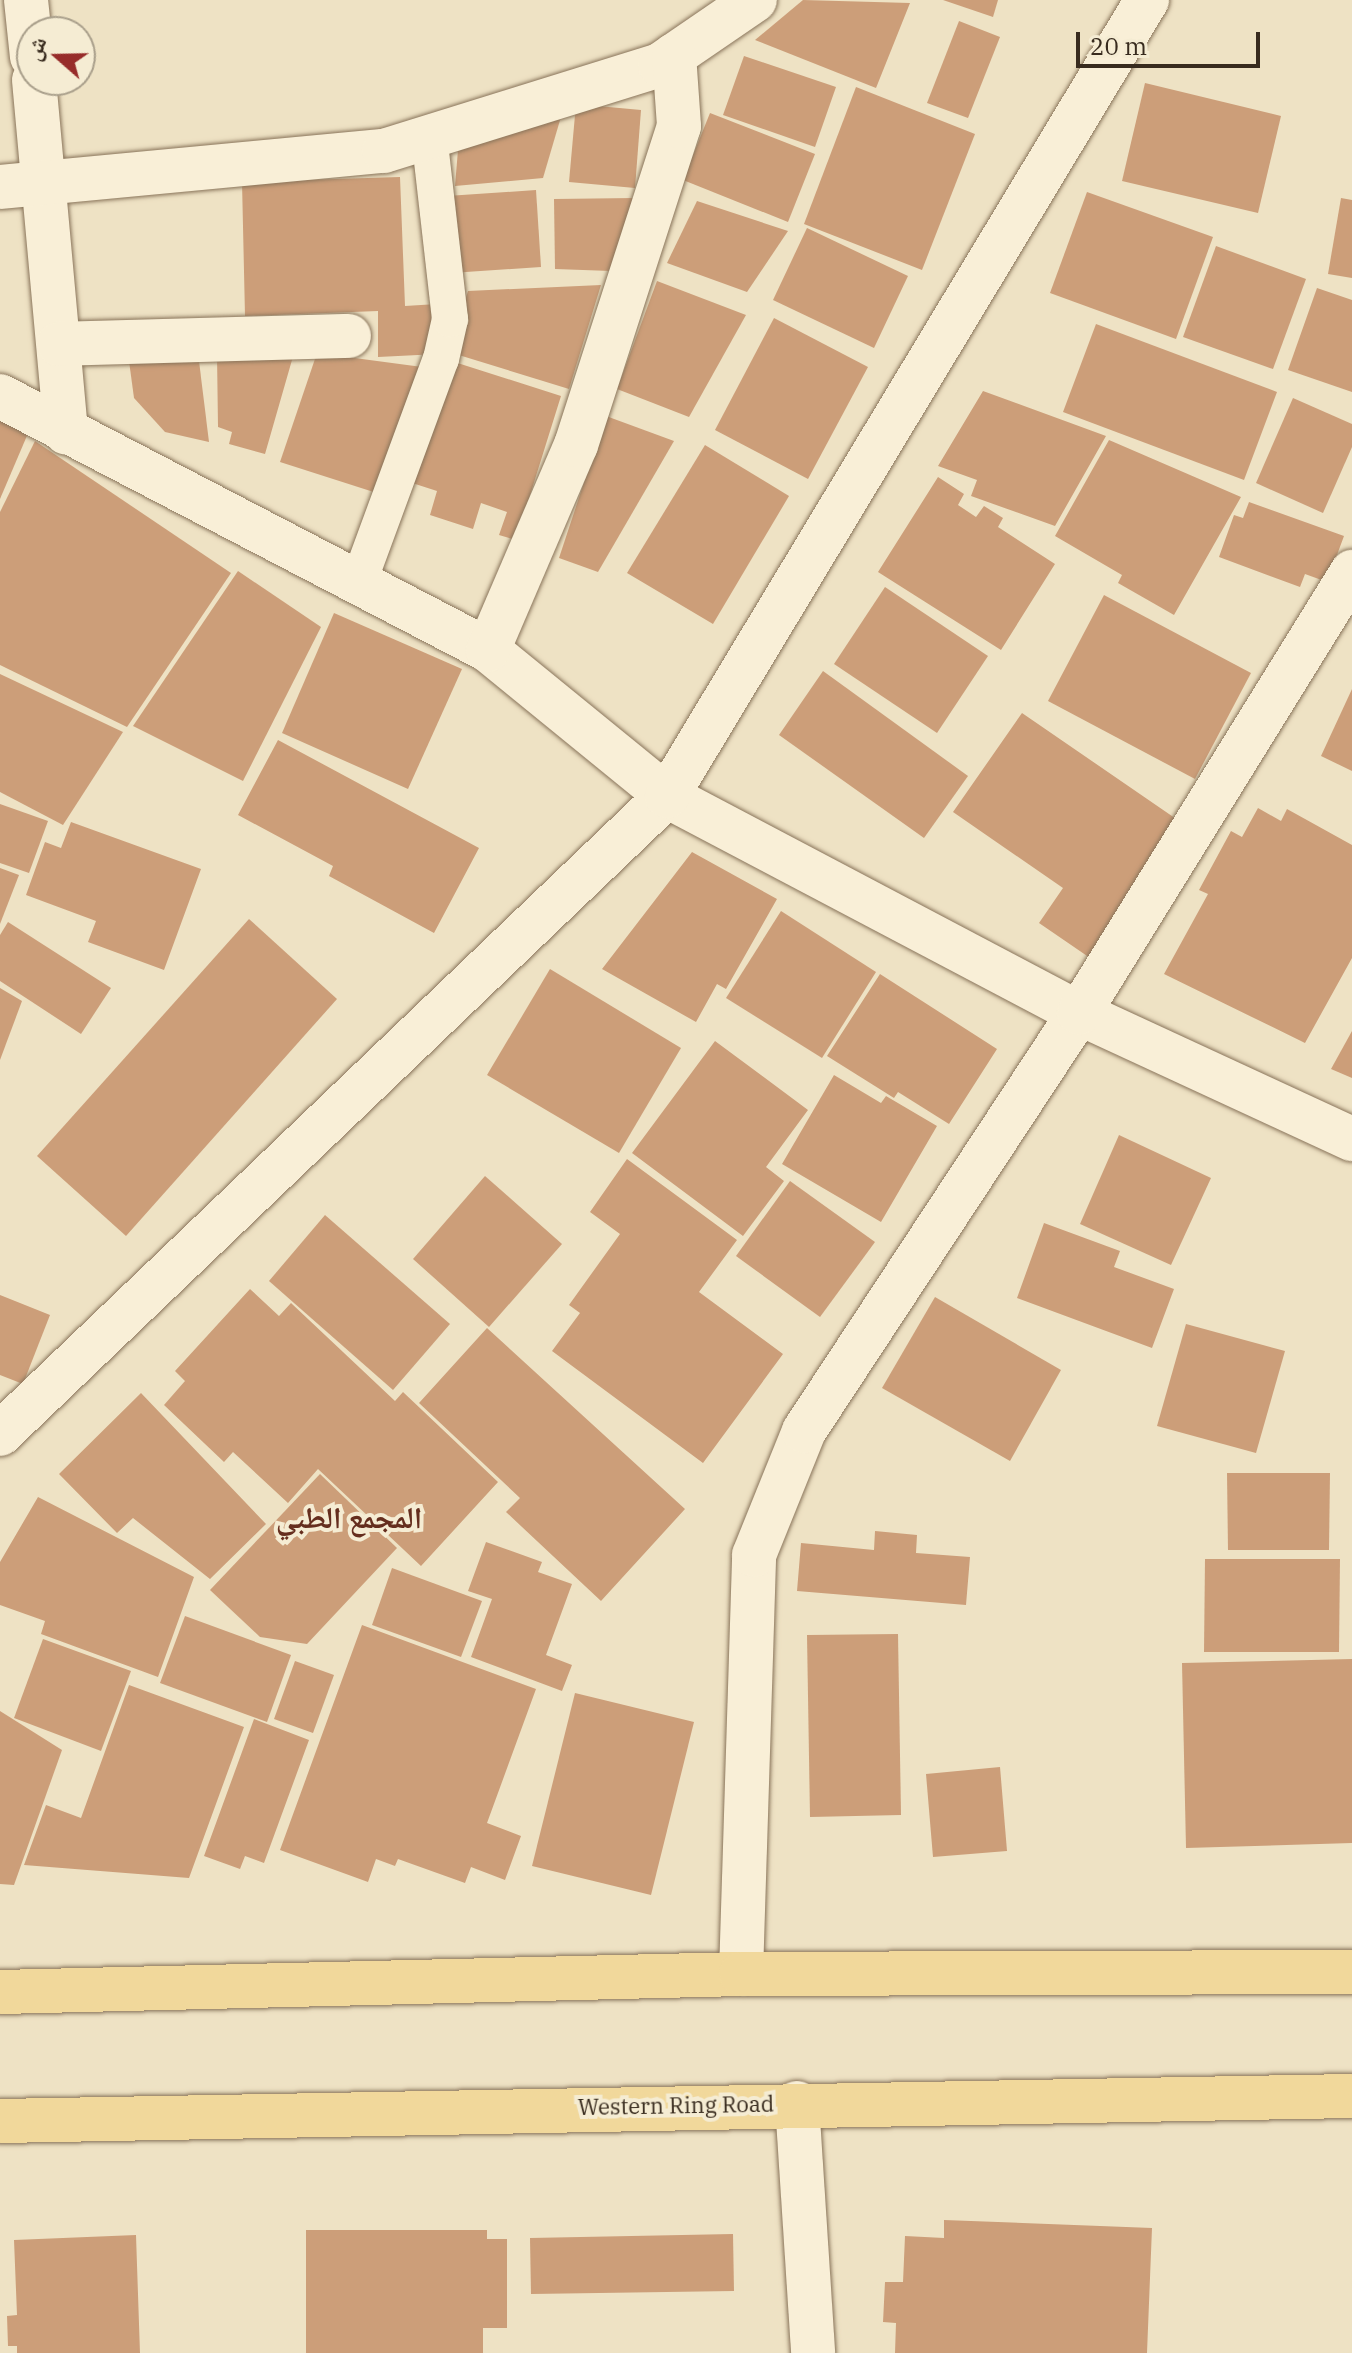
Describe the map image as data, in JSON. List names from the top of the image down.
{
  "streets": {
    "main road": ["Western Ring Road"]
  },
  "districts": ["المجمع الطبي"],
  "scale_bar": "20 m",
  "north": "left"
}
